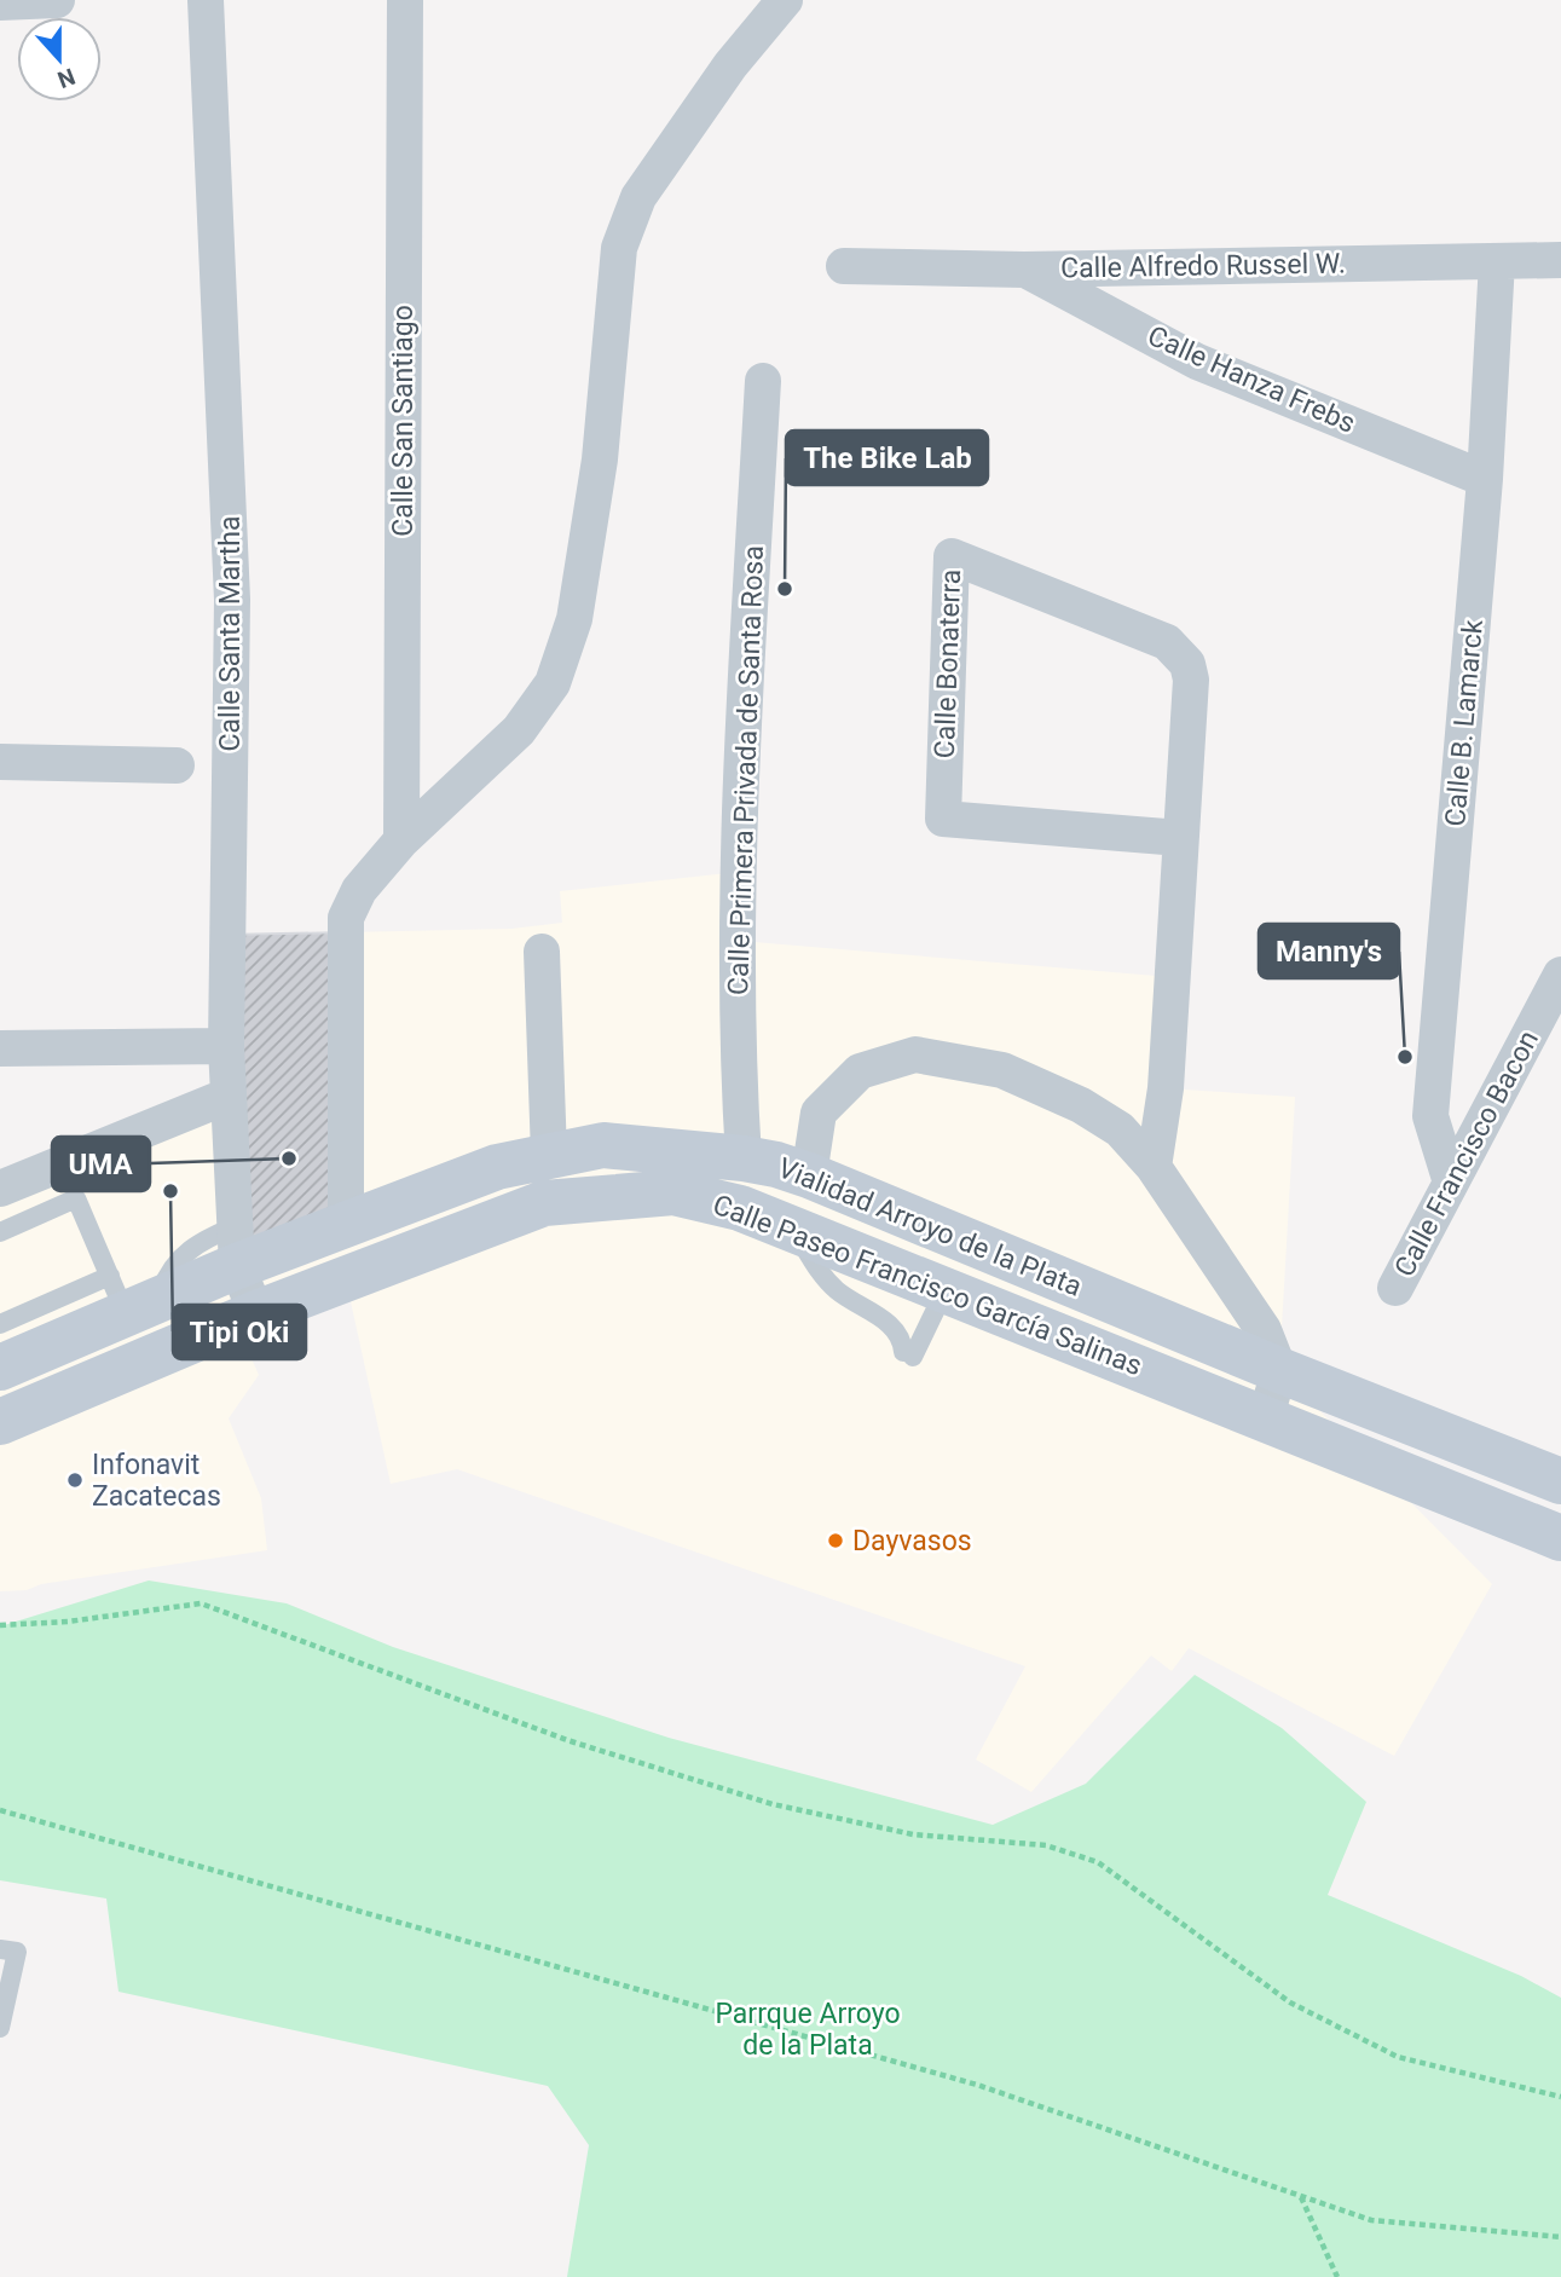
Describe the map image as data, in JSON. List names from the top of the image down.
{
  "streets": {
    "main road": ["Vialidad Arroyo de la Plata", "Calle Paseo Francisco García Salinas"],
    "street": [
      "Calle Alfredo Russel W.",
      "Calle Hanza Frebs",
      "Calle San Santiago",
      "Calle Santa Martha",
      "Calle Bonaterra",
      "Calle B. Lamarck",
      "Calle Primera Privada de Santa Rosa",
      "Calle Francisco Bacon"
    ]
  },
  "crossings": [
    ["Calle Alfredo Russel W.", "Calle Hanza Frebs"],
    ["Calle Alfredo Russel W.", "Calle B. Lamarck"],
    ["Calle Hanza Frebs", "Calle B. Lamarck"],
    ["Calle Santa Martha", "Vialidad Arroyo de la Plata"],
    ["Calle Santa Martha", "Calle Paseo Francisco García Salinas"],
    ["Calle B. Lamarck", "Calle Francisco Bacon"],
    ["Calle Primera Privada de Santa Rosa", "Vialidad Arroyo de la Plata"]
  ],
  "parks": ["Parrque Arroyo de la Plata"],
  "places": [
    "The Bike Lab",
    "Manny's",
    "UMA",
    "Tipi Oki",
    "Infonavit Zacatecas",
    "Dayvasos"
  ],
  "north": "bottom"
}
